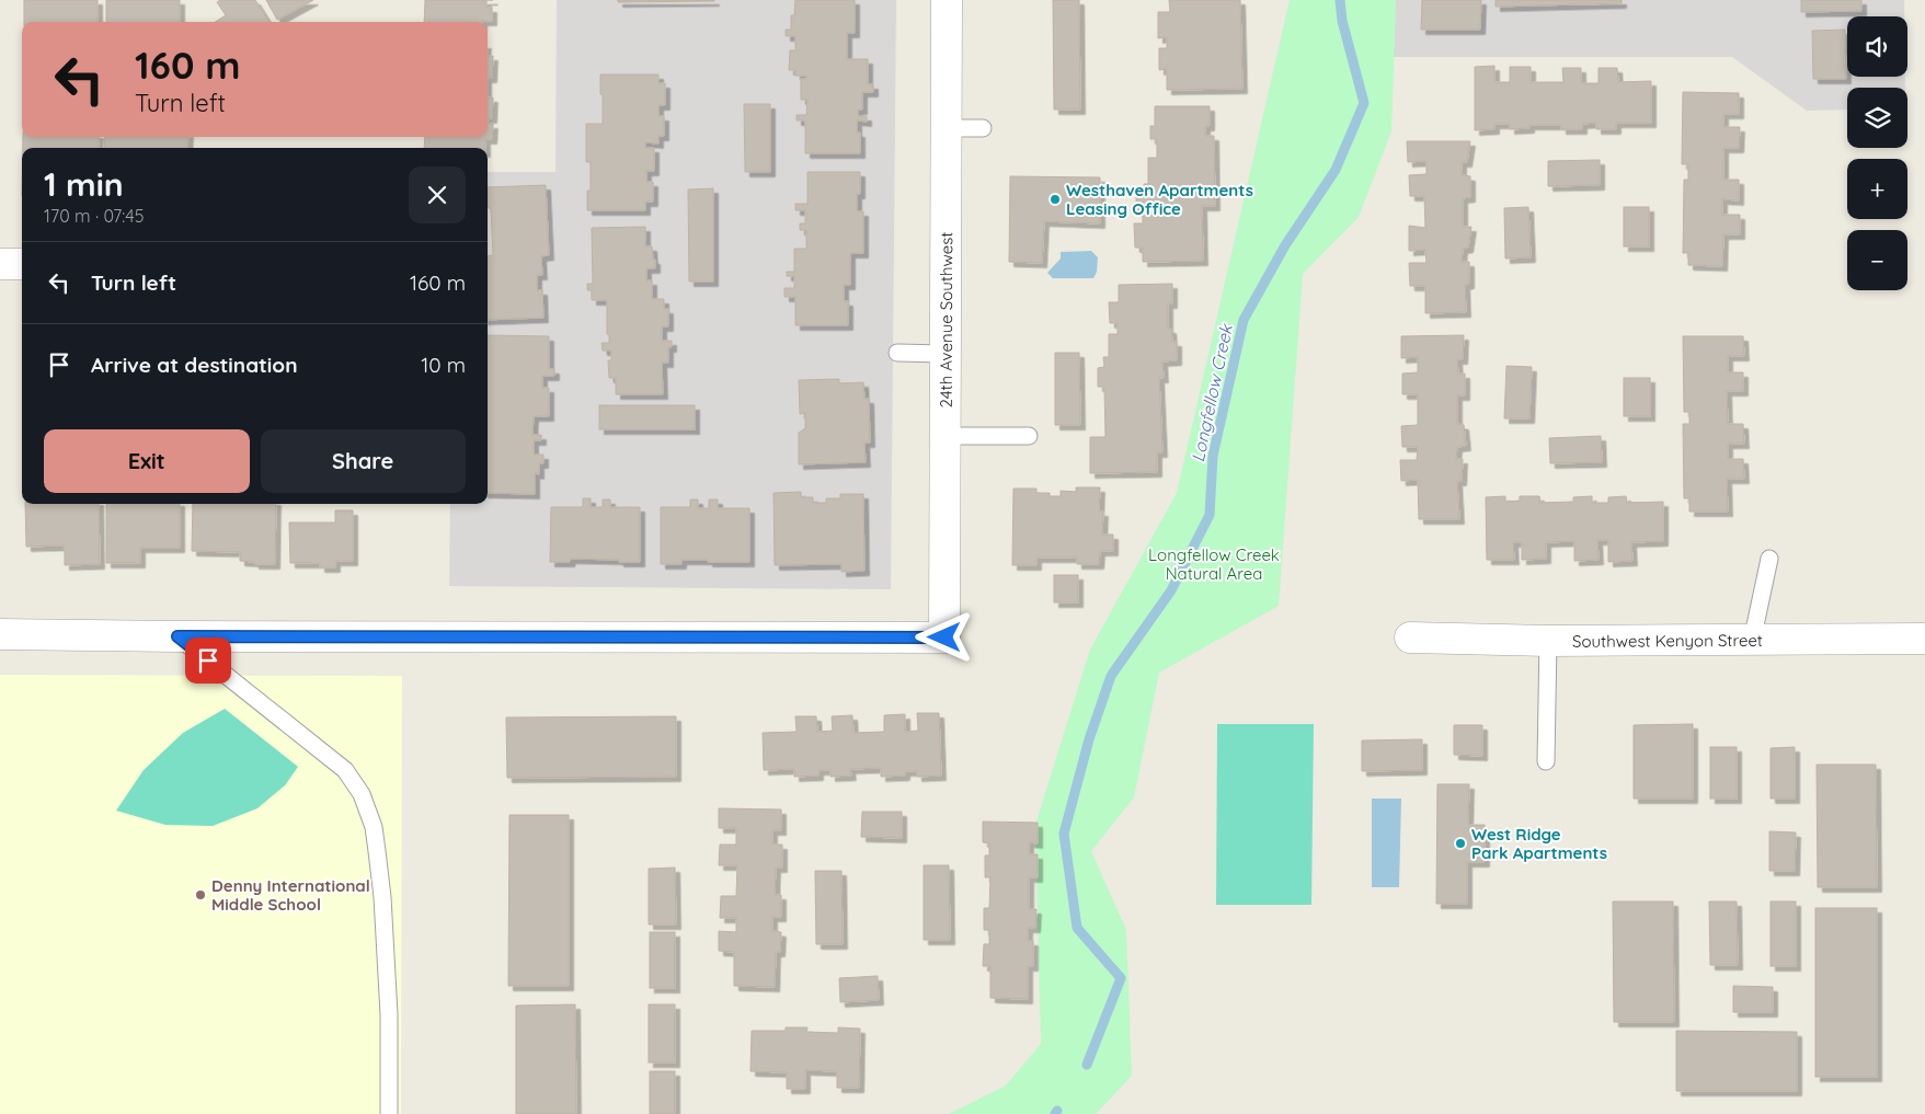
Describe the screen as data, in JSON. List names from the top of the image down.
{
  "streets": {
    "street": ["24th Avenue Southwest", "Southwest Kenyon Street"]
  },
  "water": ["Longfellow Creek"],
  "parks": ["Longfellow Creek Natural Area"],
  "places": ["Westhaven Apartments Leasing Office", "West Ridge Park Apartments", "Denny International Middle School"],
  "page": {
    "map_buttons": ["+", "−"],
    "turn": ["160 m", "Turn left"],
    "heading": ["1 min", "170 m · 07:45"],
    "list": [
      {
        "name": "Turn left",
        "value": "160 m"
      },
      {
        "name": "Arrive at destination",
        "value": "10 m"
      }
    ],
    "buttons": ["Exit", "Share"]
  }
}
